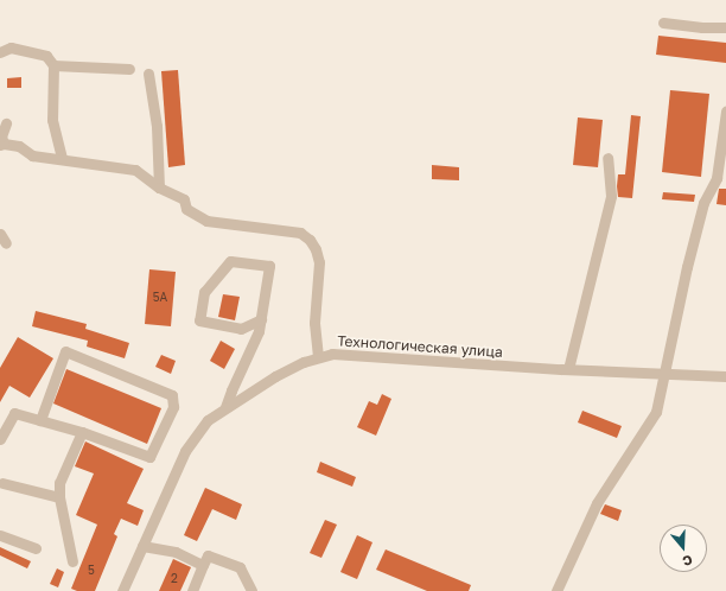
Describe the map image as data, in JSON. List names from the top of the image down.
{
  "streets": {
    "street": ["Технологическая улица"]
  },
  "house_numbers": ["5А", "5", "2"],
  "north": "bottom"
}
